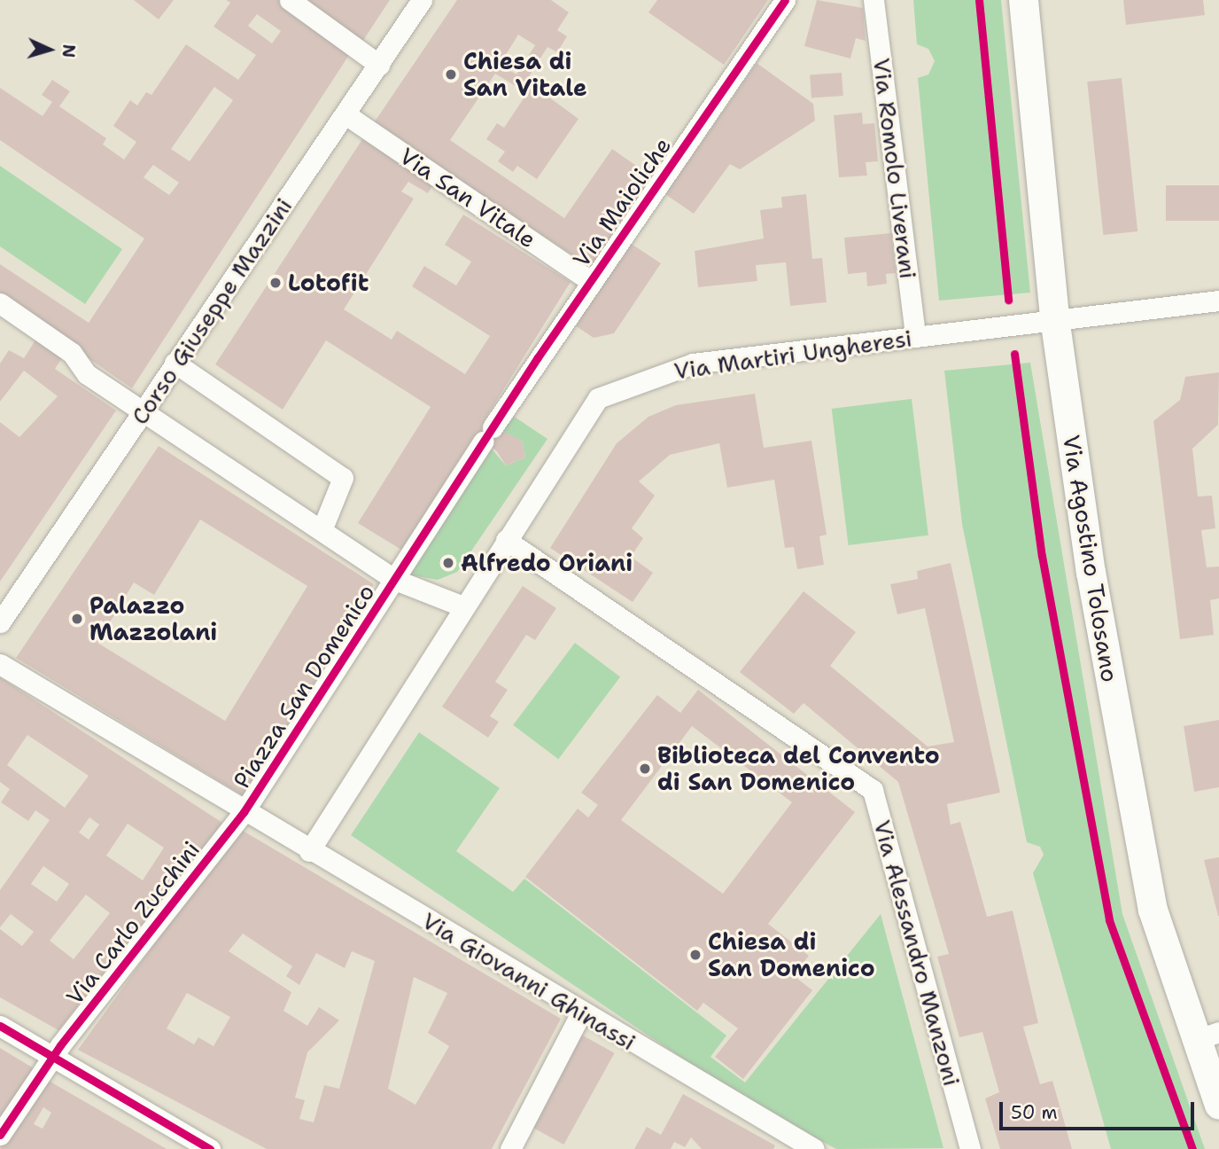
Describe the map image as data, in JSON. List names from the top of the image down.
{
  "streets": {
    "main road": ["Via Agostino Tolosano"],
    "street": [
      "Via Romolo Liverani",
      "Via San Vitale",
      "Via Maioliche",
      "Corso Giuseppe Mazzini",
      "Via Martiri Ungheresi",
      "Piazza San Domenico",
      "Via Carlo Zucchini",
      "Via Alessandro Manzoni",
      "Via Giovanni Ghinassi"
    ]
  },
  "crossings": [
    ["Via Romolo Liverani", "Via Martiri Ungheresi"],
    ["Via San Vitale", "Via Maioliche"],
    ["Via San Vitale", "Corso Giuseppe Mazzini"],
    ["Via Maioliche", "Piazza San Domenico"],
    ["Via Martiri Ungheresi", "Via Agostino Tolosano"],
    ["Via Martiri Ungheresi", "Via Alessandro Manzoni"],
    ["Via Martiri Ungheresi", "Via Giovanni Ghinassi"],
    ["Piazza San Domenico", "Via Carlo Zucchini"],
    ["Piazza San Domenico", "Via Giovanni Ghinassi"],
    ["Via Carlo Zucchini", "Via Giovanni Ghinassi"]
  ],
  "places": [
    "Chiesa di San Vitale",
    "Lotofit",
    "Alfredo Oriani",
    "Palazzo Mazzolani",
    "Biblioteca del Convento di San Domenico",
    "Chiesa di San Domenico"
  ],
  "scale_bar": "50 m",
  "north": "right"
}
